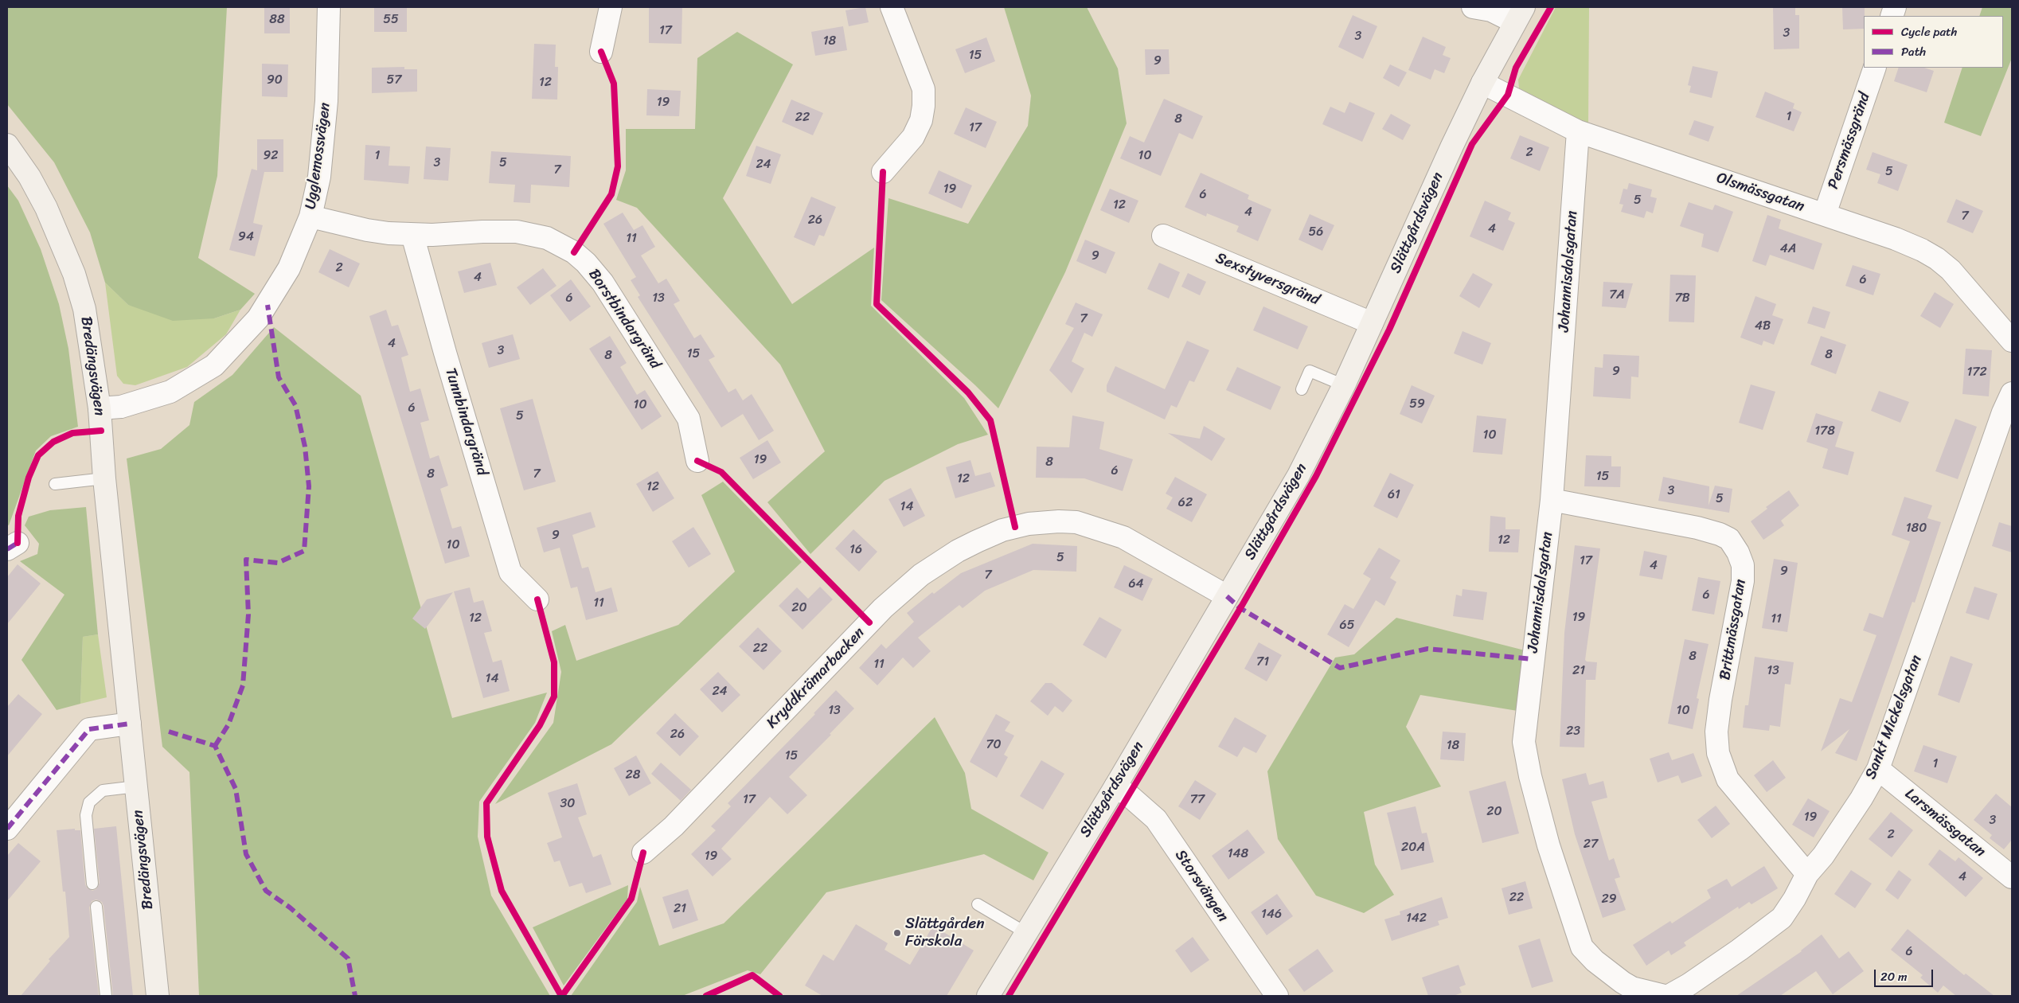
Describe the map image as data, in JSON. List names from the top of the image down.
{
  "streets": {
    "street": [
      "Persmässgränd",
      "Ugglemossvägen",
      "Olsmässgatan",
      "Slättgårdsvägen",
      "Johannisdalsgatan",
      "Sexstyversgränd",
      "Borstbindargränd",
      "Bredängsvägen",
      "Tunnbindargränd",
      "Brittmässgatan",
      "Kryddkrämarbacken",
      "Sankt Mickelsgatan",
      "Larsmässgatan",
      "Storsvängen"
    ]
  },
  "crossings": [
    ["Persmässgränd", "Olsmässgatan"],
    ["Ugglemossvägen", "Borstbindargränd"],
    ["Ugglemossvägen", "Bredängsvägen"],
    ["Olsmässgatan", "Slättgårdsvägen"],
    ["Olsmässgatan", "Johannisdalsgatan"],
    ["Slättgårdsvägen", "Sexstyversgränd"],
    ["Slättgårdsvägen", "Kryddkrämarbacken"],
    ["Slättgårdsvägen", "Storsvängen"],
    ["Johannisdalsgatan", "Brittmässgatan"],
    ["Borstbindargränd", "Tunnbindargränd"],
    ["Brittmässgatan", "Sankt Mickelsgatan"],
    ["Sankt Mickelsgatan", "Larsmässgatan"]
  ],
  "places": ["Slättgården Förskola"],
  "house_numbers": [
    "88",
    "55",
    "17",
    "3",
    "3",
    "18",
    "15",
    "9",
    "90",
    "57",
    "12",
    "19",
    "1",
    "22",
    "8",
    "17",
    "2",
    "92",
    "1",
    "10",
    "3",
    "5",
    "24",
    "7",
    "5",
    "19",
    "6",
    "5",
    "12",
    "4",
    "7",
    "26",
    "4",
    "56",
    "94",
    "11",
    "4A",
    "9",
    "2",
    "4",
    "6",
    "7A",
    "6",
    "13",
    "7B",
    "7",
    "4B",
    "4",
    "3",
    "15",
    "8",
    "8",
    "9",
    "172",
    "59",
    "10",
    "6",
    "5",
    "178",
    "10",
    "19",
    "8",
    "6",
    "8",
    "7",
    "15",
    "12",
    "12",
    "3",
    "61",
    "5",
    "62",
    "14",
    "180",
    "9",
    "12",
    "10",
    "16",
    "5",
    "17",
    "4",
    "9",
    "7",
    "64",
    "6",
    "11",
    "20",
    "19",
    "12",
    "11",
    "65",
    "22",
    "8",
    "71",
    "11",
    "21",
    "13",
    "14",
    "24",
    "13",
    "10",
    "23",
    "26",
    "70",
    "18",
    "15",
    "1",
    "28",
    "17",
    "77",
    "30",
    "20",
    "19",
    "3",
    "2",
    "27",
    "20A",
    "148",
    "19",
    "4",
    "22",
    "29",
    "21",
    "146",
    "142",
    "6"
  ],
  "legend": ["Cycle path", "Path"],
  "scale_bar": "20 m"
}
